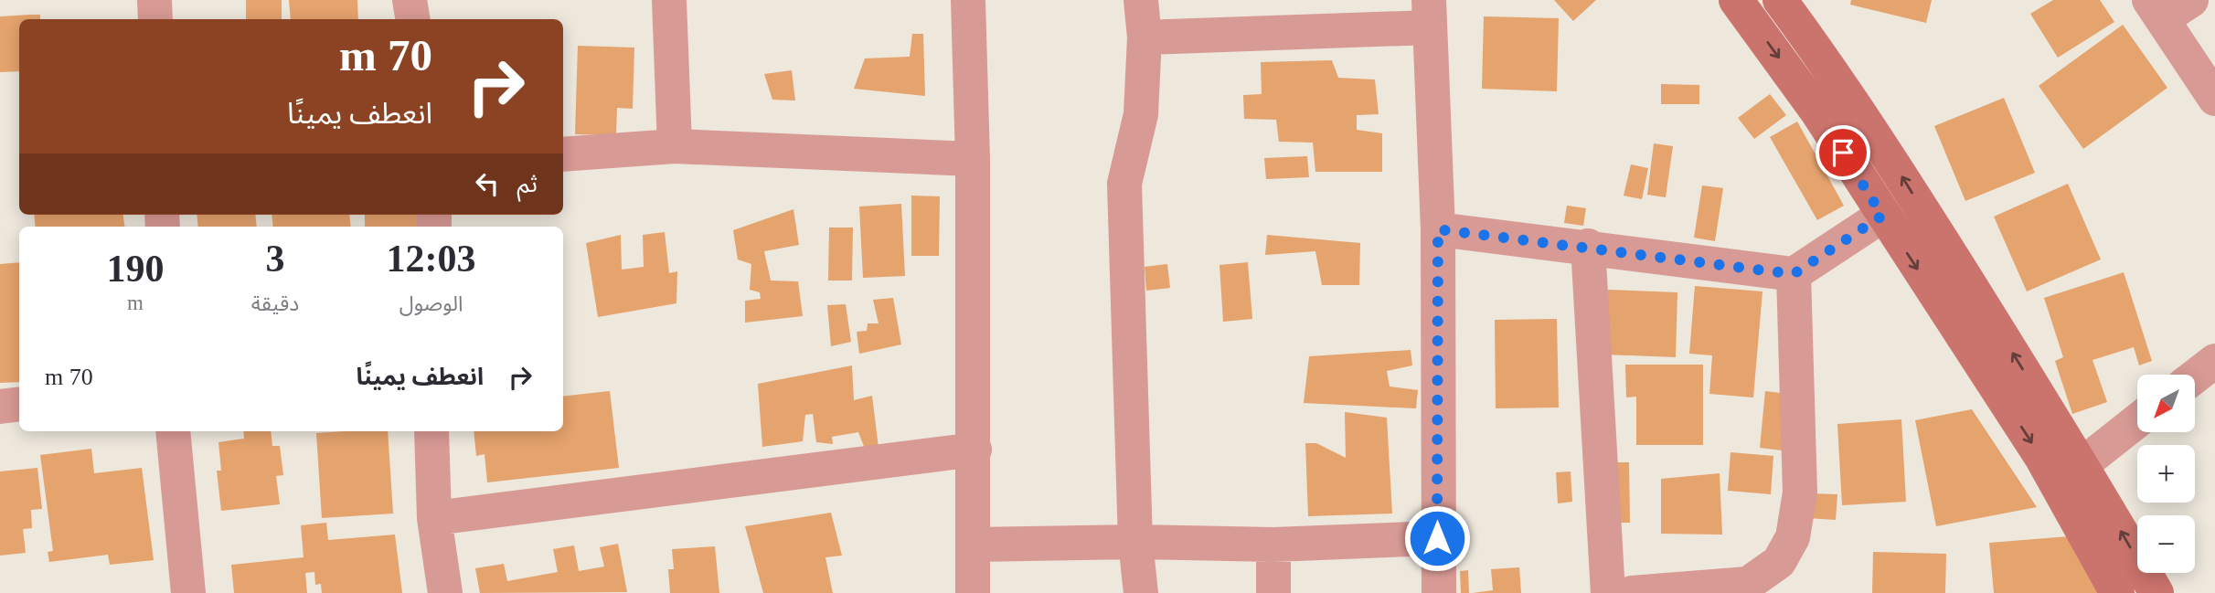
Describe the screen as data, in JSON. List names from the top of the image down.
{
  "north": "bottom left",
  "page": {
    "turn": ["70 m", "انعطف يمينًا"],
    "then": "ثم",
    "eta": [
      "12:03",
      "الوصول",
      "3",
      "دقيقة",
      "190",
      "m"
    ],
    "list": [
      {
        "name": "انعطف يمينًا",
        "value": "70 m"
      }
    ],
    "map_buttons": ["+", "−"]
  }
}
